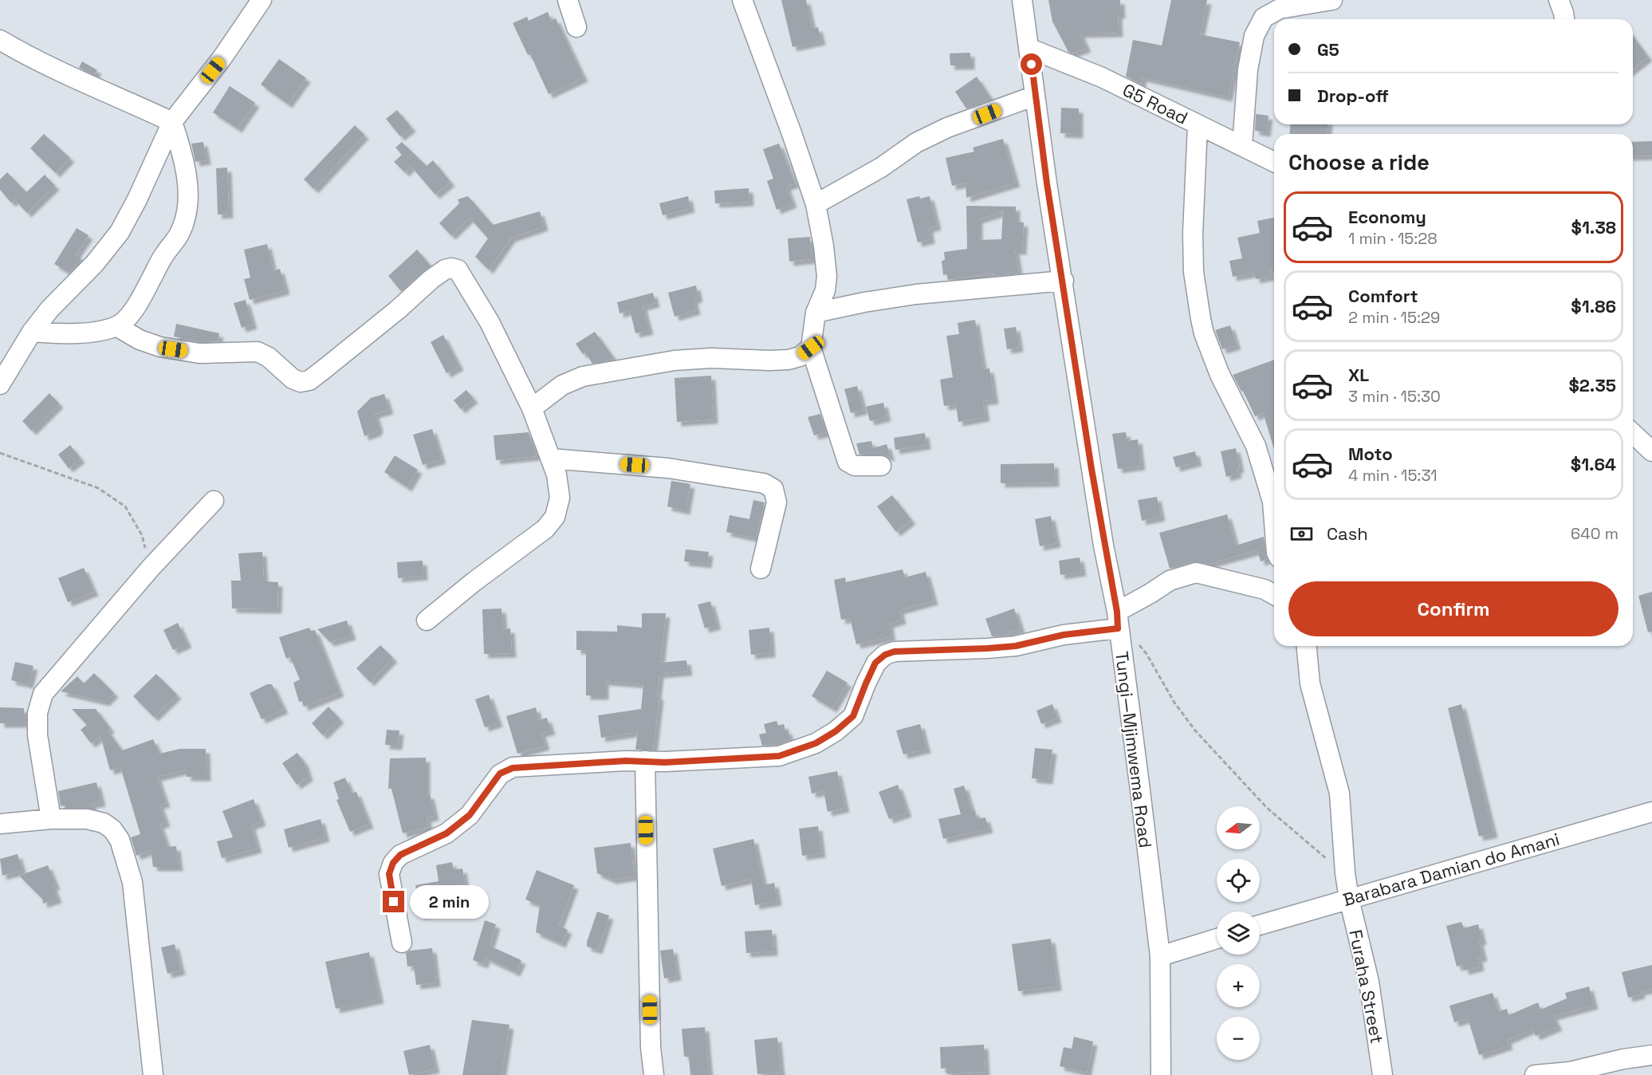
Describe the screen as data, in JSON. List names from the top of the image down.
{
  "streets": {
    "street": [
      "G5 Road",
      "Tungi—Mjimwema Road",
      "Barabara Damian do Amani",
      "Furaha Street"
    ]
  },
  "crossings": [
    ["G5 Road", "Tungi—Mjimwema Road"],
    ["Barabara Damian do Amani", "Furaha Street"]
  ],
  "north": "left",
  "page": {
    "banner": ["G5", "Drop-off"],
    "heading": "Choose a ride",
    "list": [
      {
        "name": "Economy",
        "note": "1 min · 15:28",
        "value": "$1.38"
      },
      {
        "name": "Comfort",
        "note": "2 min · 15:29",
        "value": "$1.86"
      },
      {
        "name": "XL",
        "note": "3 min · 15:30",
        "value": "$2.35"
      },
      {
        "name": "Moto",
        "note": "4 min · 15:31",
        "value": "$1.64"
      }
    ],
    "pay": ["Cash", "640 m"],
    "buttons": "Confirm",
    "map_buttons": ["+", "−"],
    "bubble": "2 min"
  }
}
